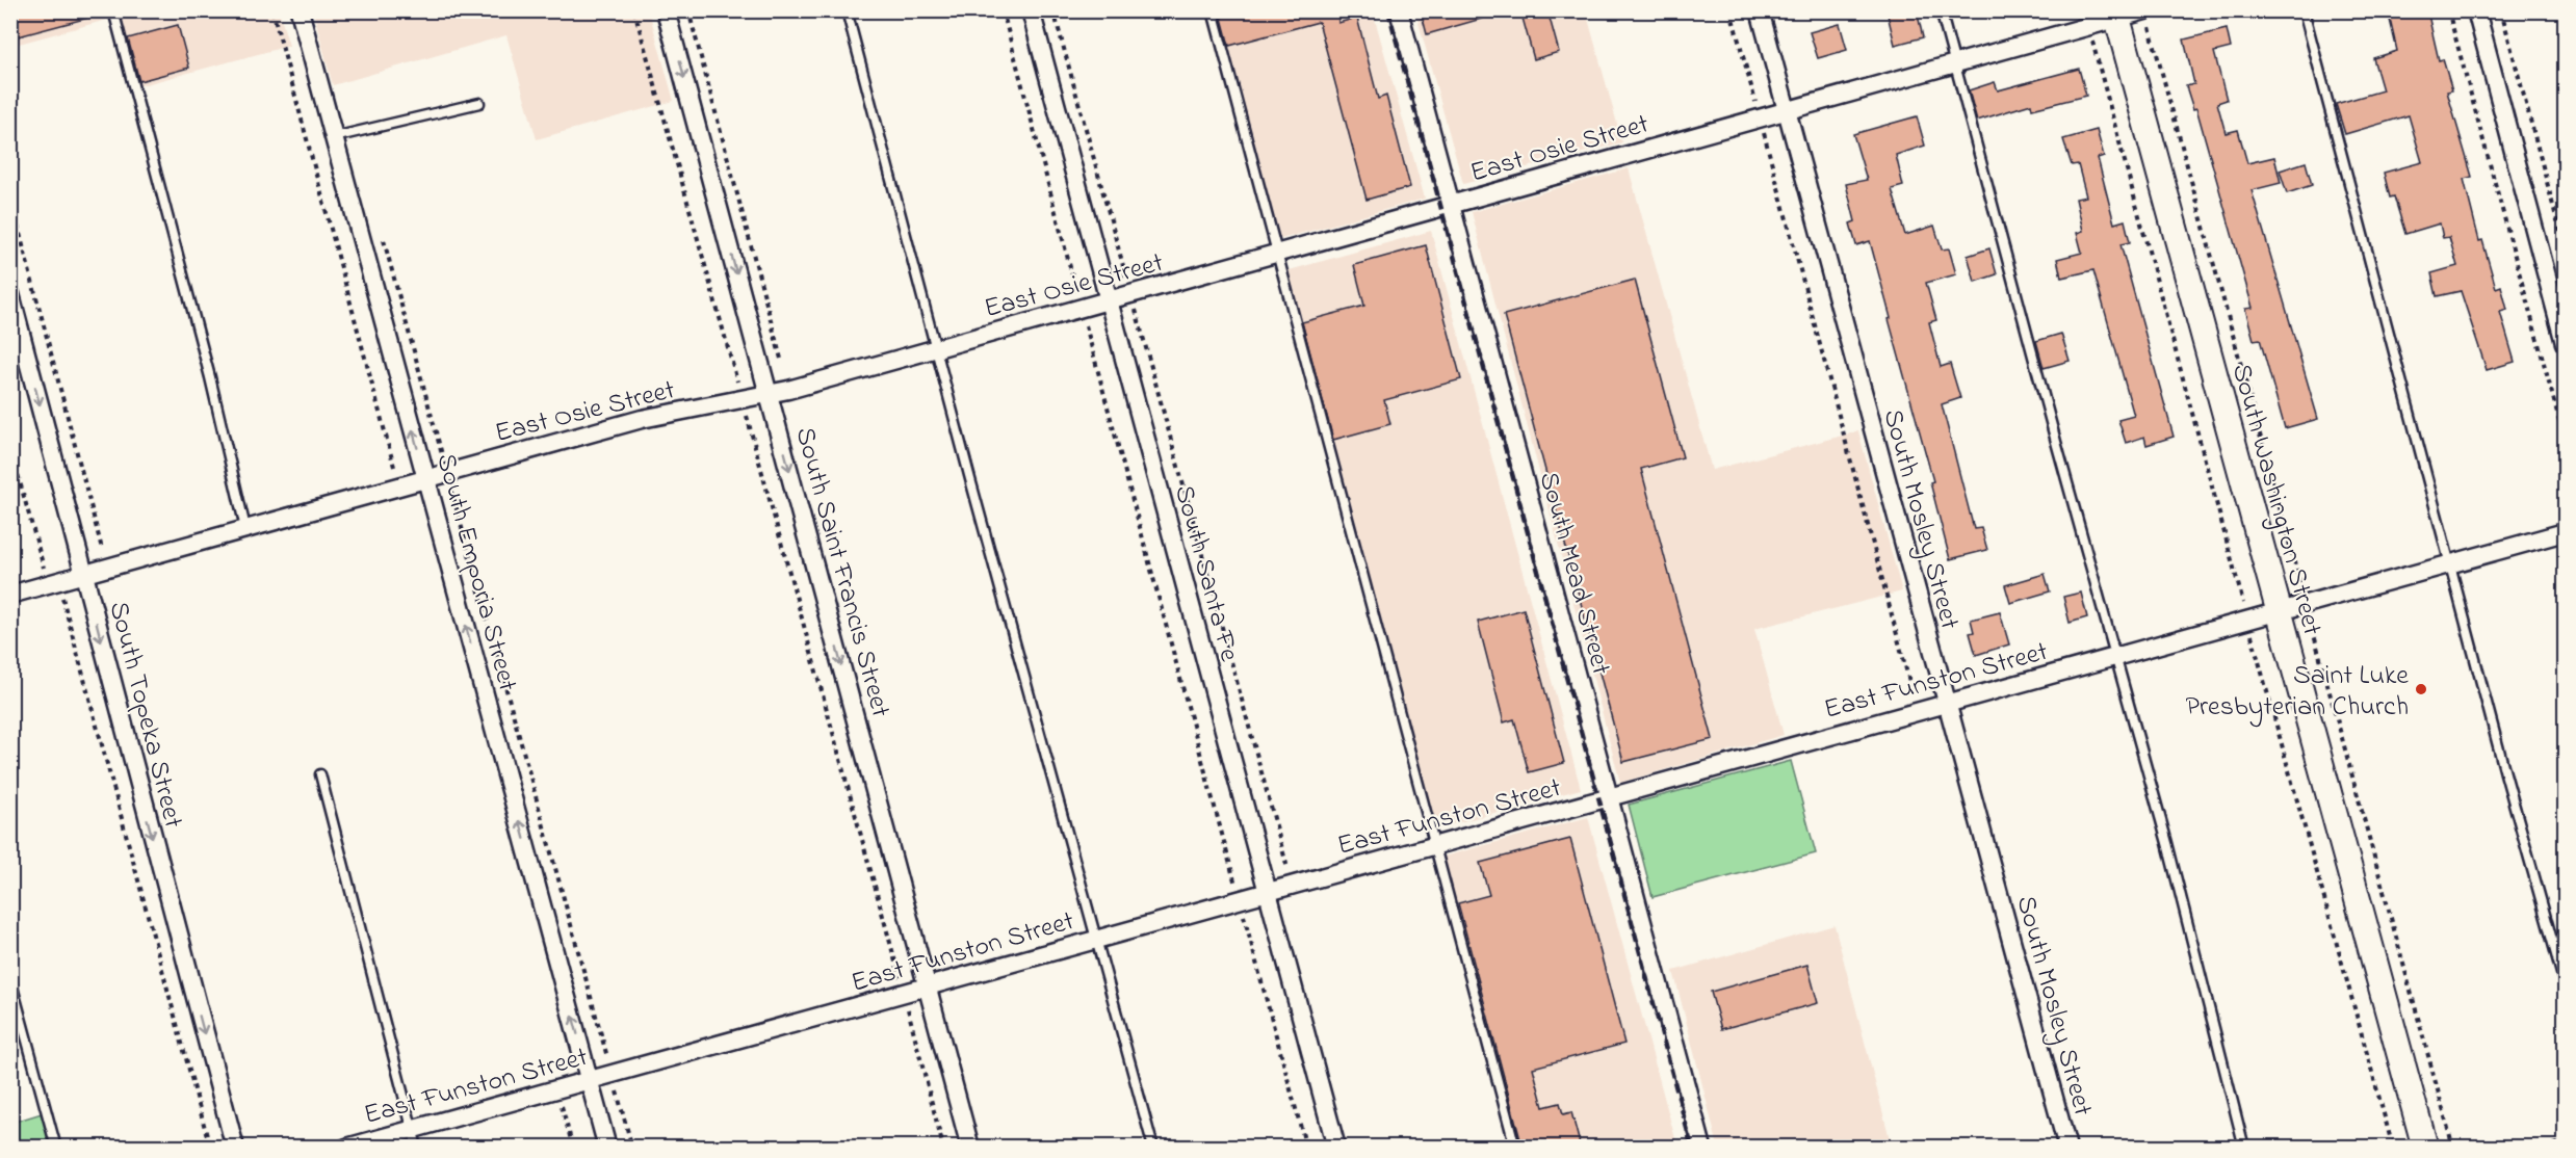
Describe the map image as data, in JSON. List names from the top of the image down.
{
  "streets": {
    "street": [
      "East Osie Street",
      "South Washington Street",
      "South Mosley Street",
      "South Emporia Street",
      "South Saint Francis Street",
      "South Santa Fe",
      "South Mead Street",
      "East Funston Street",
      "South Topeka Street"
    ]
  },
  "crossings": [
    ["East Osie Street", "South Washington Street"],
    ["East Osie Street", "South Mosley Street"],
    ["East Osie Street", "South Emporia Street"],
    ["East Osie Street", "South Saint Francis Street"],
    ["East Osie Street", "South Santa Fe"],
    ["East Osie Street", "South Mead Street"],
    ["East Osie Street", "South Topeka Street"],
    ["South Washington Street", "East Funston Street"],
    ["South Mosley Street", "East Funston Street"],
    ["South Emporia Street", "East Funston Street"],
    ["South Saint Francis Street", "East Funston Street"],
    ["South Santa Fe", "East Funston Street"],
    ["South Mead Street", "East Funston Street"]
  ],
  "one_way": ["South Emporia Street", "South Saint Francis Street", "South Topeka Street"],
  "places": ["Saint Luke Presbyterian Church"]
}
